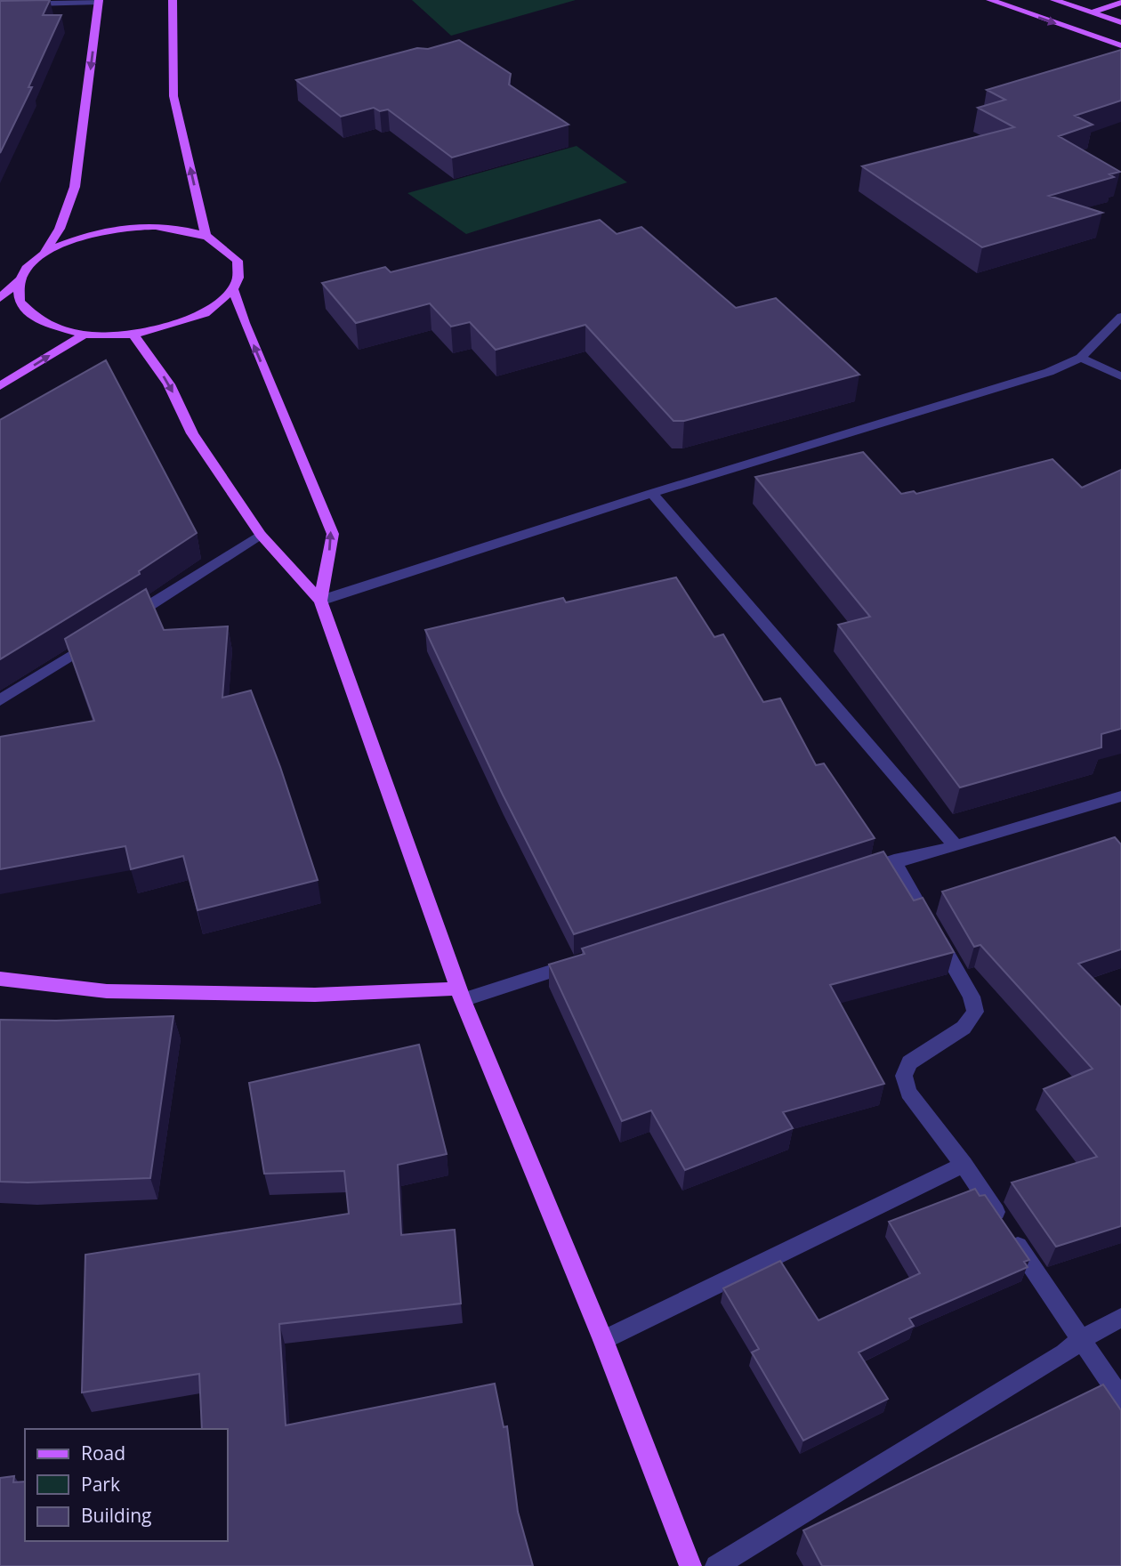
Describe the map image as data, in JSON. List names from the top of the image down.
{
  "legend": ["Road", "Park", "Building"]
}
